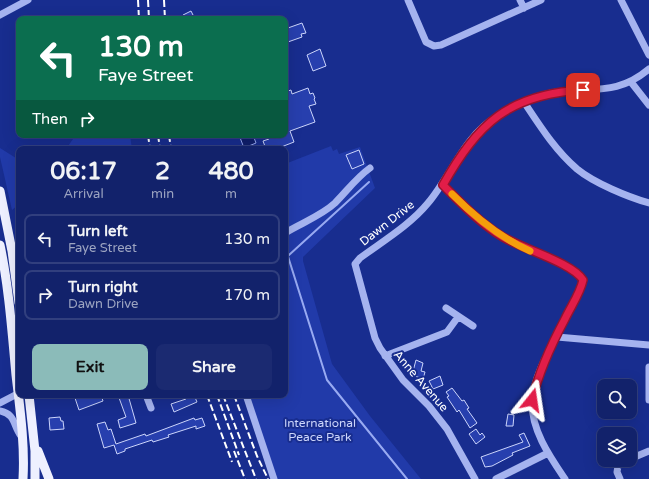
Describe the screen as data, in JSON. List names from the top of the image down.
{
  "streets": {
    "street": ["Dawn Drive", "Anne Avenue"]
  },
  "crossings": [
    ["Dawn Drive", "Anne Avenue"]
  ],
  "parks": ["International Peace Park"],
  "page": {
    "turn": ["130 m", "Faye Street"],
    "then": "Then",
    "eta": [
      "06:17",
      "Arrival",
      "2",
      "min",
      "480",
      "m"
    ],
    "list": [
      {
        "name": "Turn left",
        "note": "Faye Street",
        "value": "130 m"
      },
      {
        "name": "Turn right",
        "note": "Dawn Drive",
        "value": "170 m"
      }
    ],
    "buttons": ["Exit", "Share"]
  }
}
